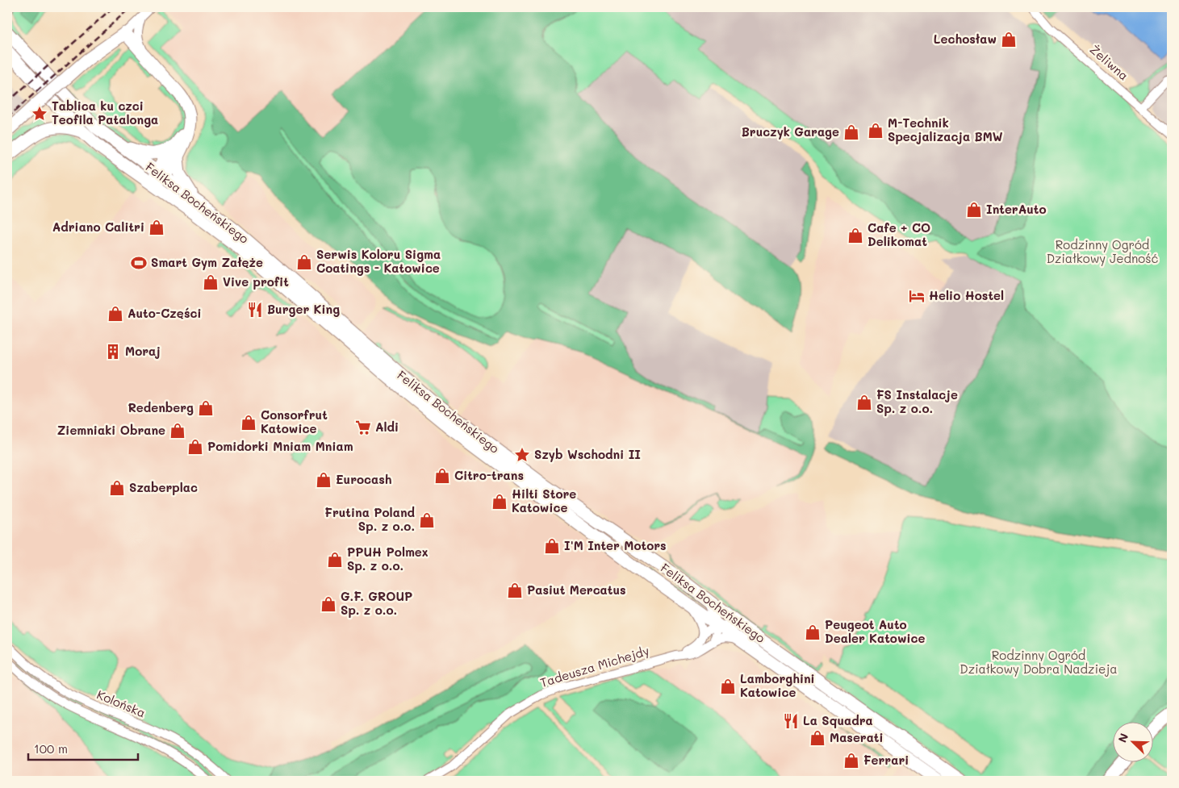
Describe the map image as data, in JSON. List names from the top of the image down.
{
  "streets": {
    "main road": ["Feliksa Bocheńskiego"],
    "street": ["Żeliwna", "Tadeusza Michejdy", "Kolońska"]
  },
  "crossings": [
    ["Feliksa Bocheńskiego", "Tadeusza Michejdy"]
  ],
  "parks": ["Rodzinny Ogród Działkowy Jedność", "Rodzinny Ogród Działkowy Dobra Nadzieja"],
  "places": {
    "shop": [
      "Lechosław",
      "M-Technik Specjalizacja BMW",
      "Bruczyk Garage",
      "InterAuto",
      "Adriano Calitri",
      "Cafe + CO Delikomat",
      "Serwis Koloru Sigma Coatings - Katowice",
      "Vive profit",
      "Auto-Części",
      "FS Instalacje Sp. z o.o.",
      "Redenberg",
      "Consorfrut Katowice",
      "Ziemniaki Obrane",
      "Pomidorki Mniam Mniam",
      "Citro-trans",
      "Eurocash",
      "Szaberplac",
      "Hilti Store Katowice",
      "Frutina Poland Sp. z o.o.",
      "I'M Inter Motors",
      "PPUH Polmex Sp. z o.o.",
      "Pasiut Mercatus",
      "G.F. GROUP Sp. z o.o.",
      "Peugeot Auto Dealer Katowice",
      "Lamborghini Katowice",
      "Maserati",
      "Ferrari"
    ],
    "place": ["Tablica ku czci Teofila Patalonga", "Szyb Wschodni II"],
    "sports": ["Smart Gym Załęże"],
    "hotel": ["Helio Hostel"],
    "restaurant": ["Burger King", "La Squadra"],
    "building": ["Moraj"],
    "supermarket": ["Aldi"]
  },
  "scale_bar": "100 m",
  "north": "top left"
}
